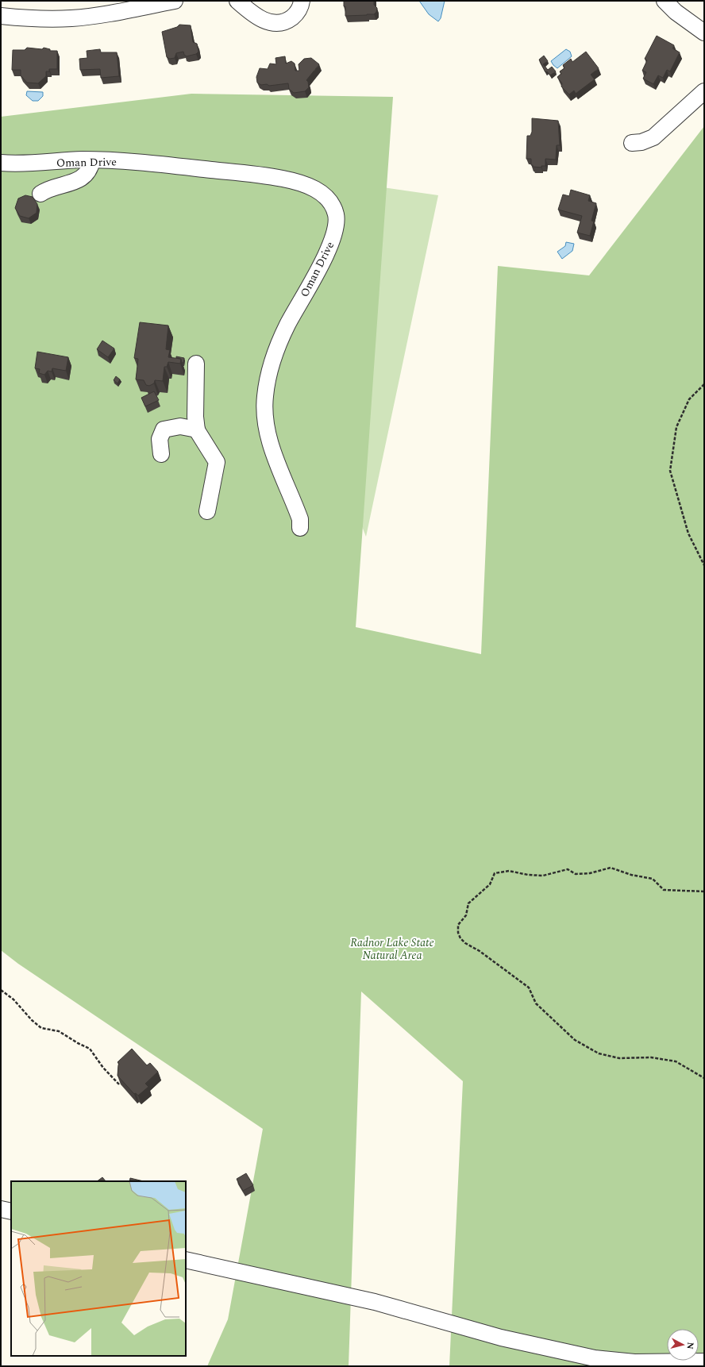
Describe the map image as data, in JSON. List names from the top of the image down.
{
  "streets": {
    "street": ["Oman Drive"]
  },
  "parks": ["Radnor Lake State Natural Area"],
  "north": "right"
}
